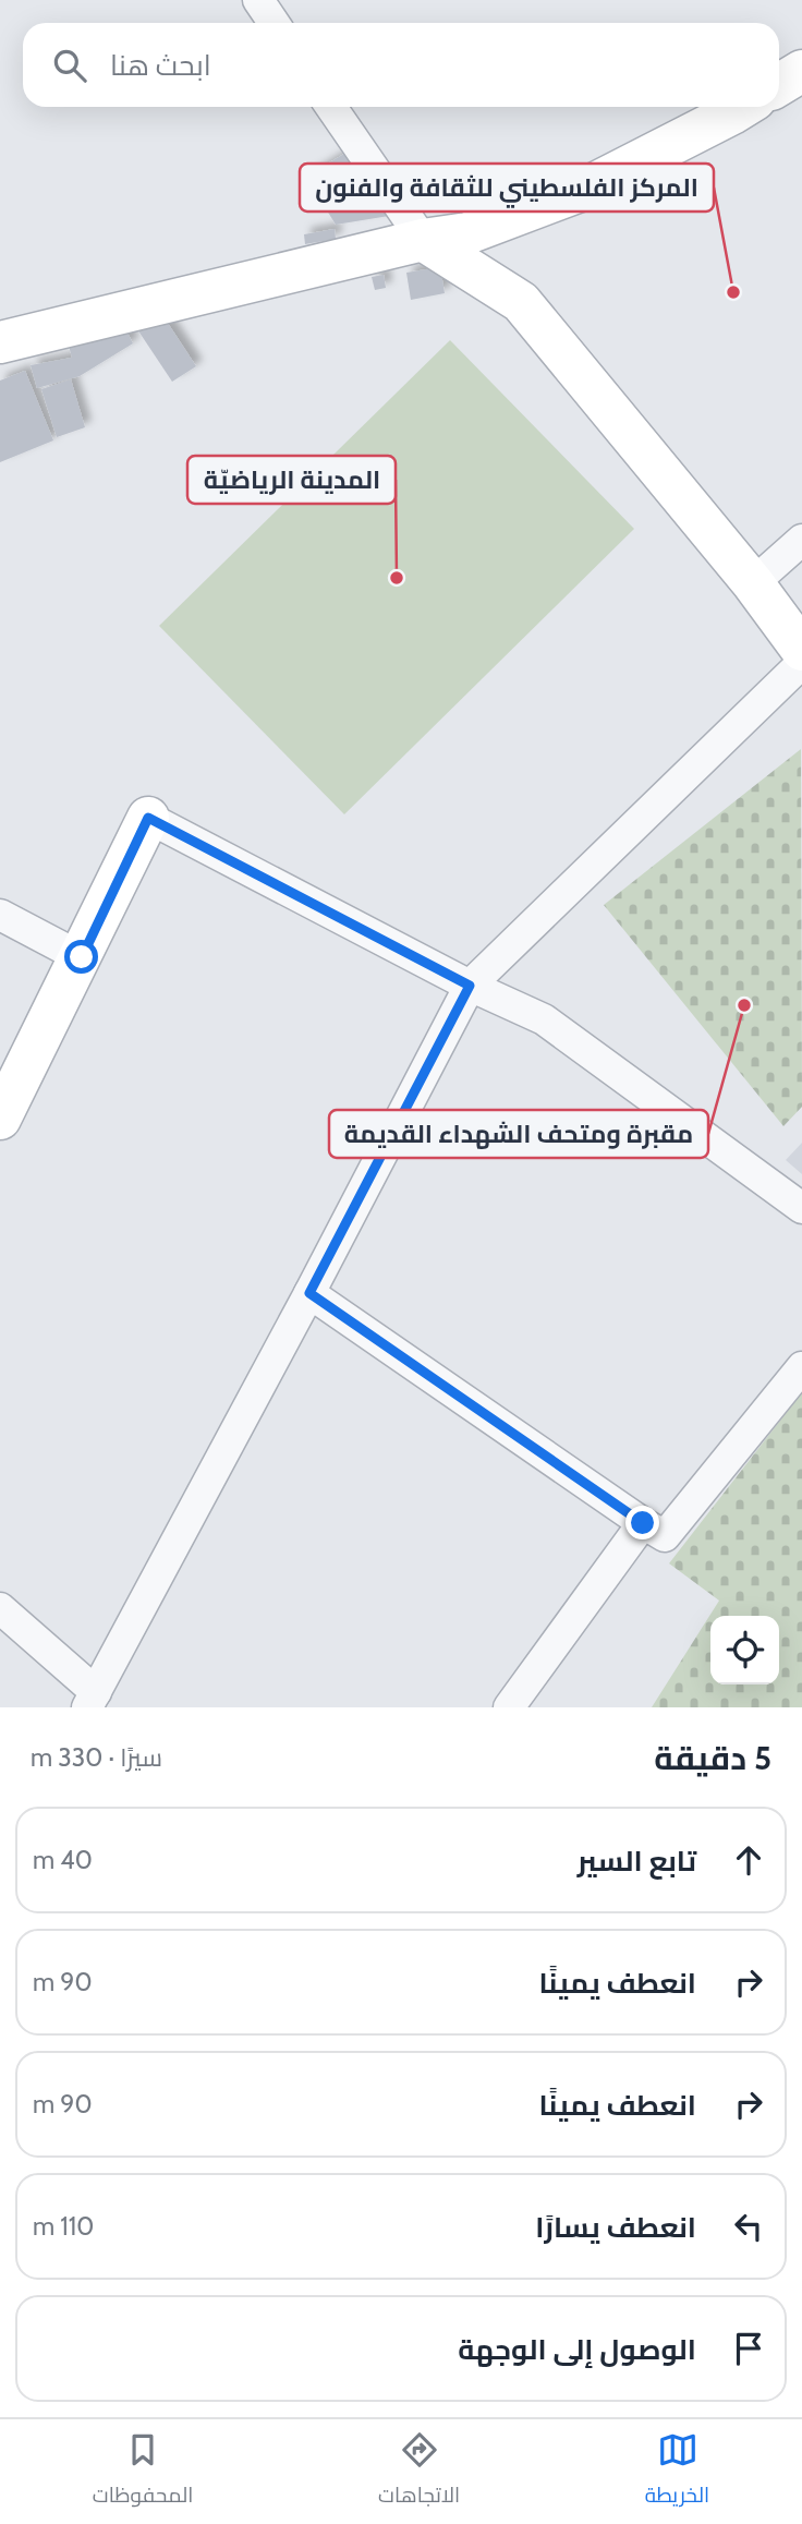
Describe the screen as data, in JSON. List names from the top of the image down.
{
  "places": ["المركز الفلسطيني للثقافة والفنون", "المدينة الرياضيّة", "مقبرة ومتحف الشهداء القديمة"],
  "page": {
    "search": "ابحث هنا",
    "heading": ["5 دقيقة", "سيرًا · 330 m"],
    "list": [
      ["تابع السير", "40 m"],
      ["انعطف يمينًا", "90 m"],
      ["انعطف يمينًا", "90 m"],
      ["انعطف يسارًا", "110 m"],
      "الوصول إلى الوجهة"
    ],
    "nav": ["الخريطة", "الاتجاهات", "المحفوظات"]
  }
}
